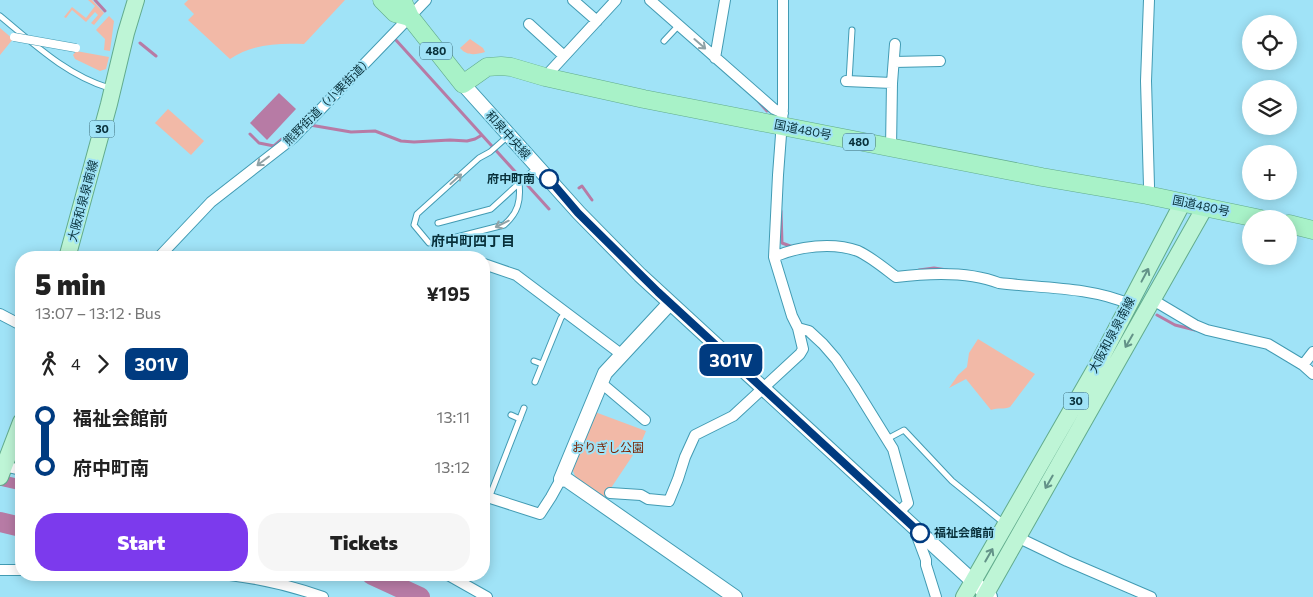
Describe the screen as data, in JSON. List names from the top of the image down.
{
  "streets": {
    "highway": ["480", "国道480号"],
    "main road": ["30", "大阪和泉泉南線"],
    "street": ["熊野街道（小栗街道）", "和泉中央線"]
  },
  "crossings": [
    ["480", "熊野街道（小栗街道）"],
    ["480", "国道480号"],
    ["480", "和泉中央線"],
    ["国道480号", "和泉中央線"],
    ["国道480号", "大阪和泉泉南線"],
    ["和泉中央線", "大阪和泉泉南線"]
  ],
  "one_way": ["熊野街道（小栗街道）"],
  "districts": ["府中町四丁目"],
  "parks": ["おりぎし公園"],
  "places": ["府中町南", "福祉会館前"],
  "lines": ["bus line 301V"],
  "page": {
    "on_map": "301V",
    "map_buttons": ["+", "−"],
    "heading": ["5 min", "13:07 – 13:12 · Bus", "¥195"],
    "legs": ["4", "301V"],
    "list": [
      {
        "name": "福祉会館前",
        "value": "13:11"
      },
      {
        "name": "府中町南",
        "value": "13:12"
      }
    ],
    "buttons": ["Start", "Tickets"]
  }
}
